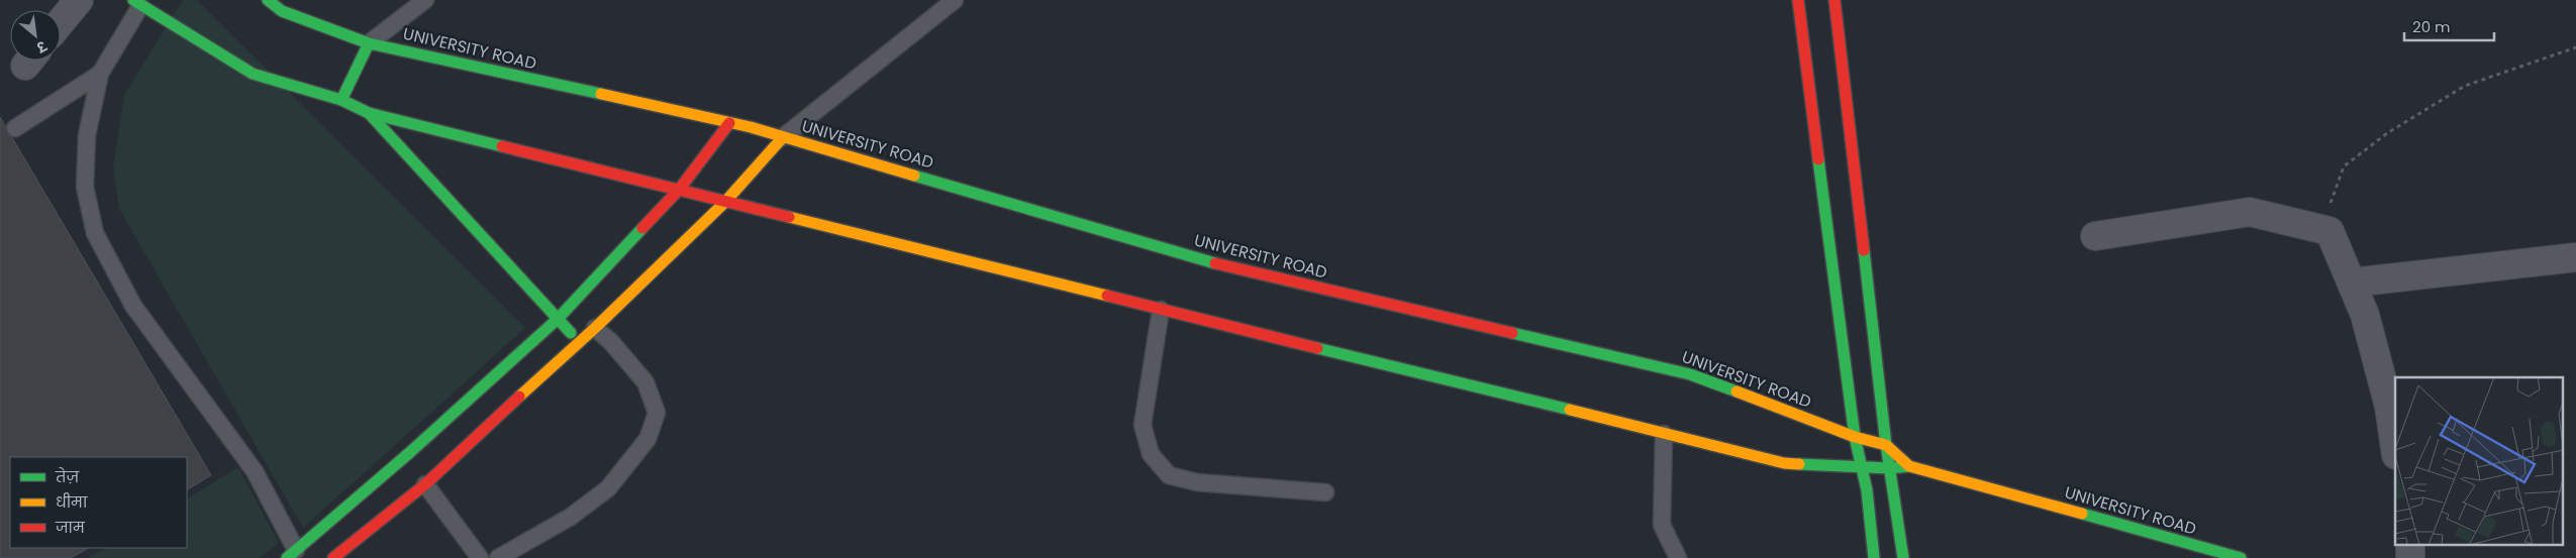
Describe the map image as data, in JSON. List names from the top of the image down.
{
  "streets": {
    "main road": ["UNIVERSITY ROAD"]
  },
  "legend": ["तेज़", "धीमा", "जाम"],
  "scale_bar": "20 m",
  "north": "bottom right"
}
